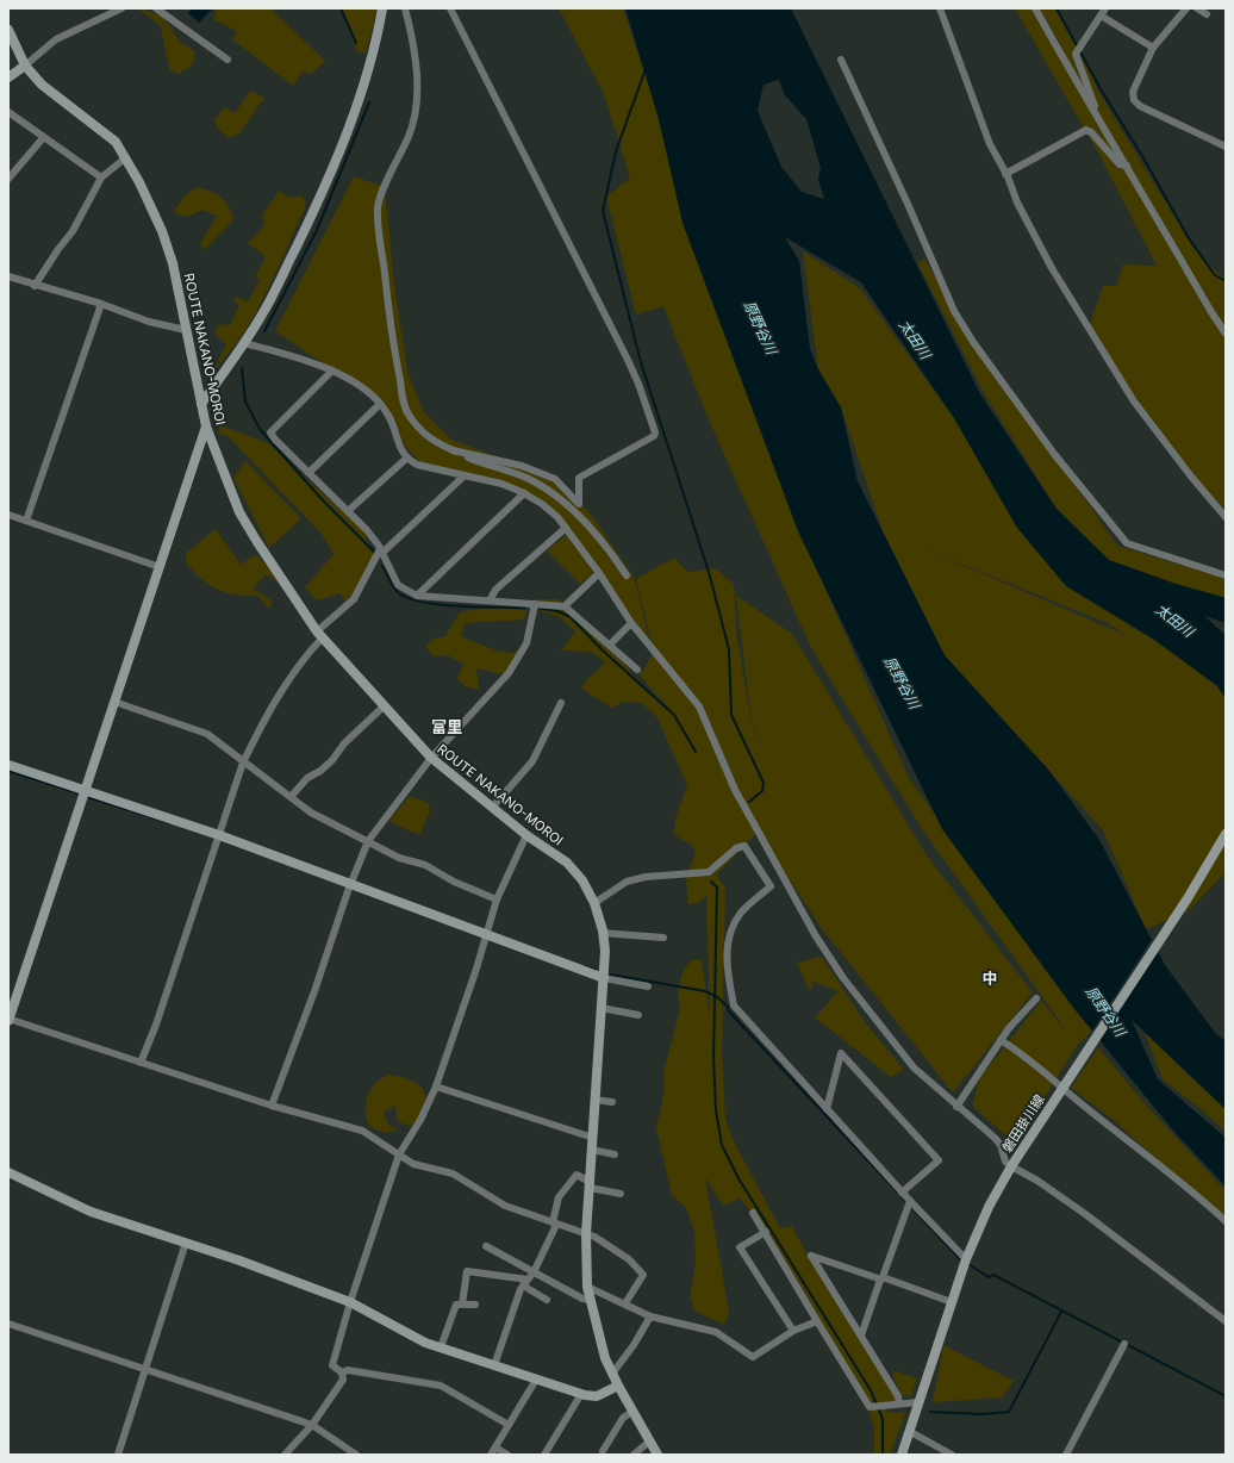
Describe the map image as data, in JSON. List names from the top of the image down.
{
  "streets": {
    "street": ["ROUTE NAKANO-MOROI", "磐田掛川線"]
  },
  "districts": ["富里", "中"],
  "water": ["原野谷川", "太田川"]
}
